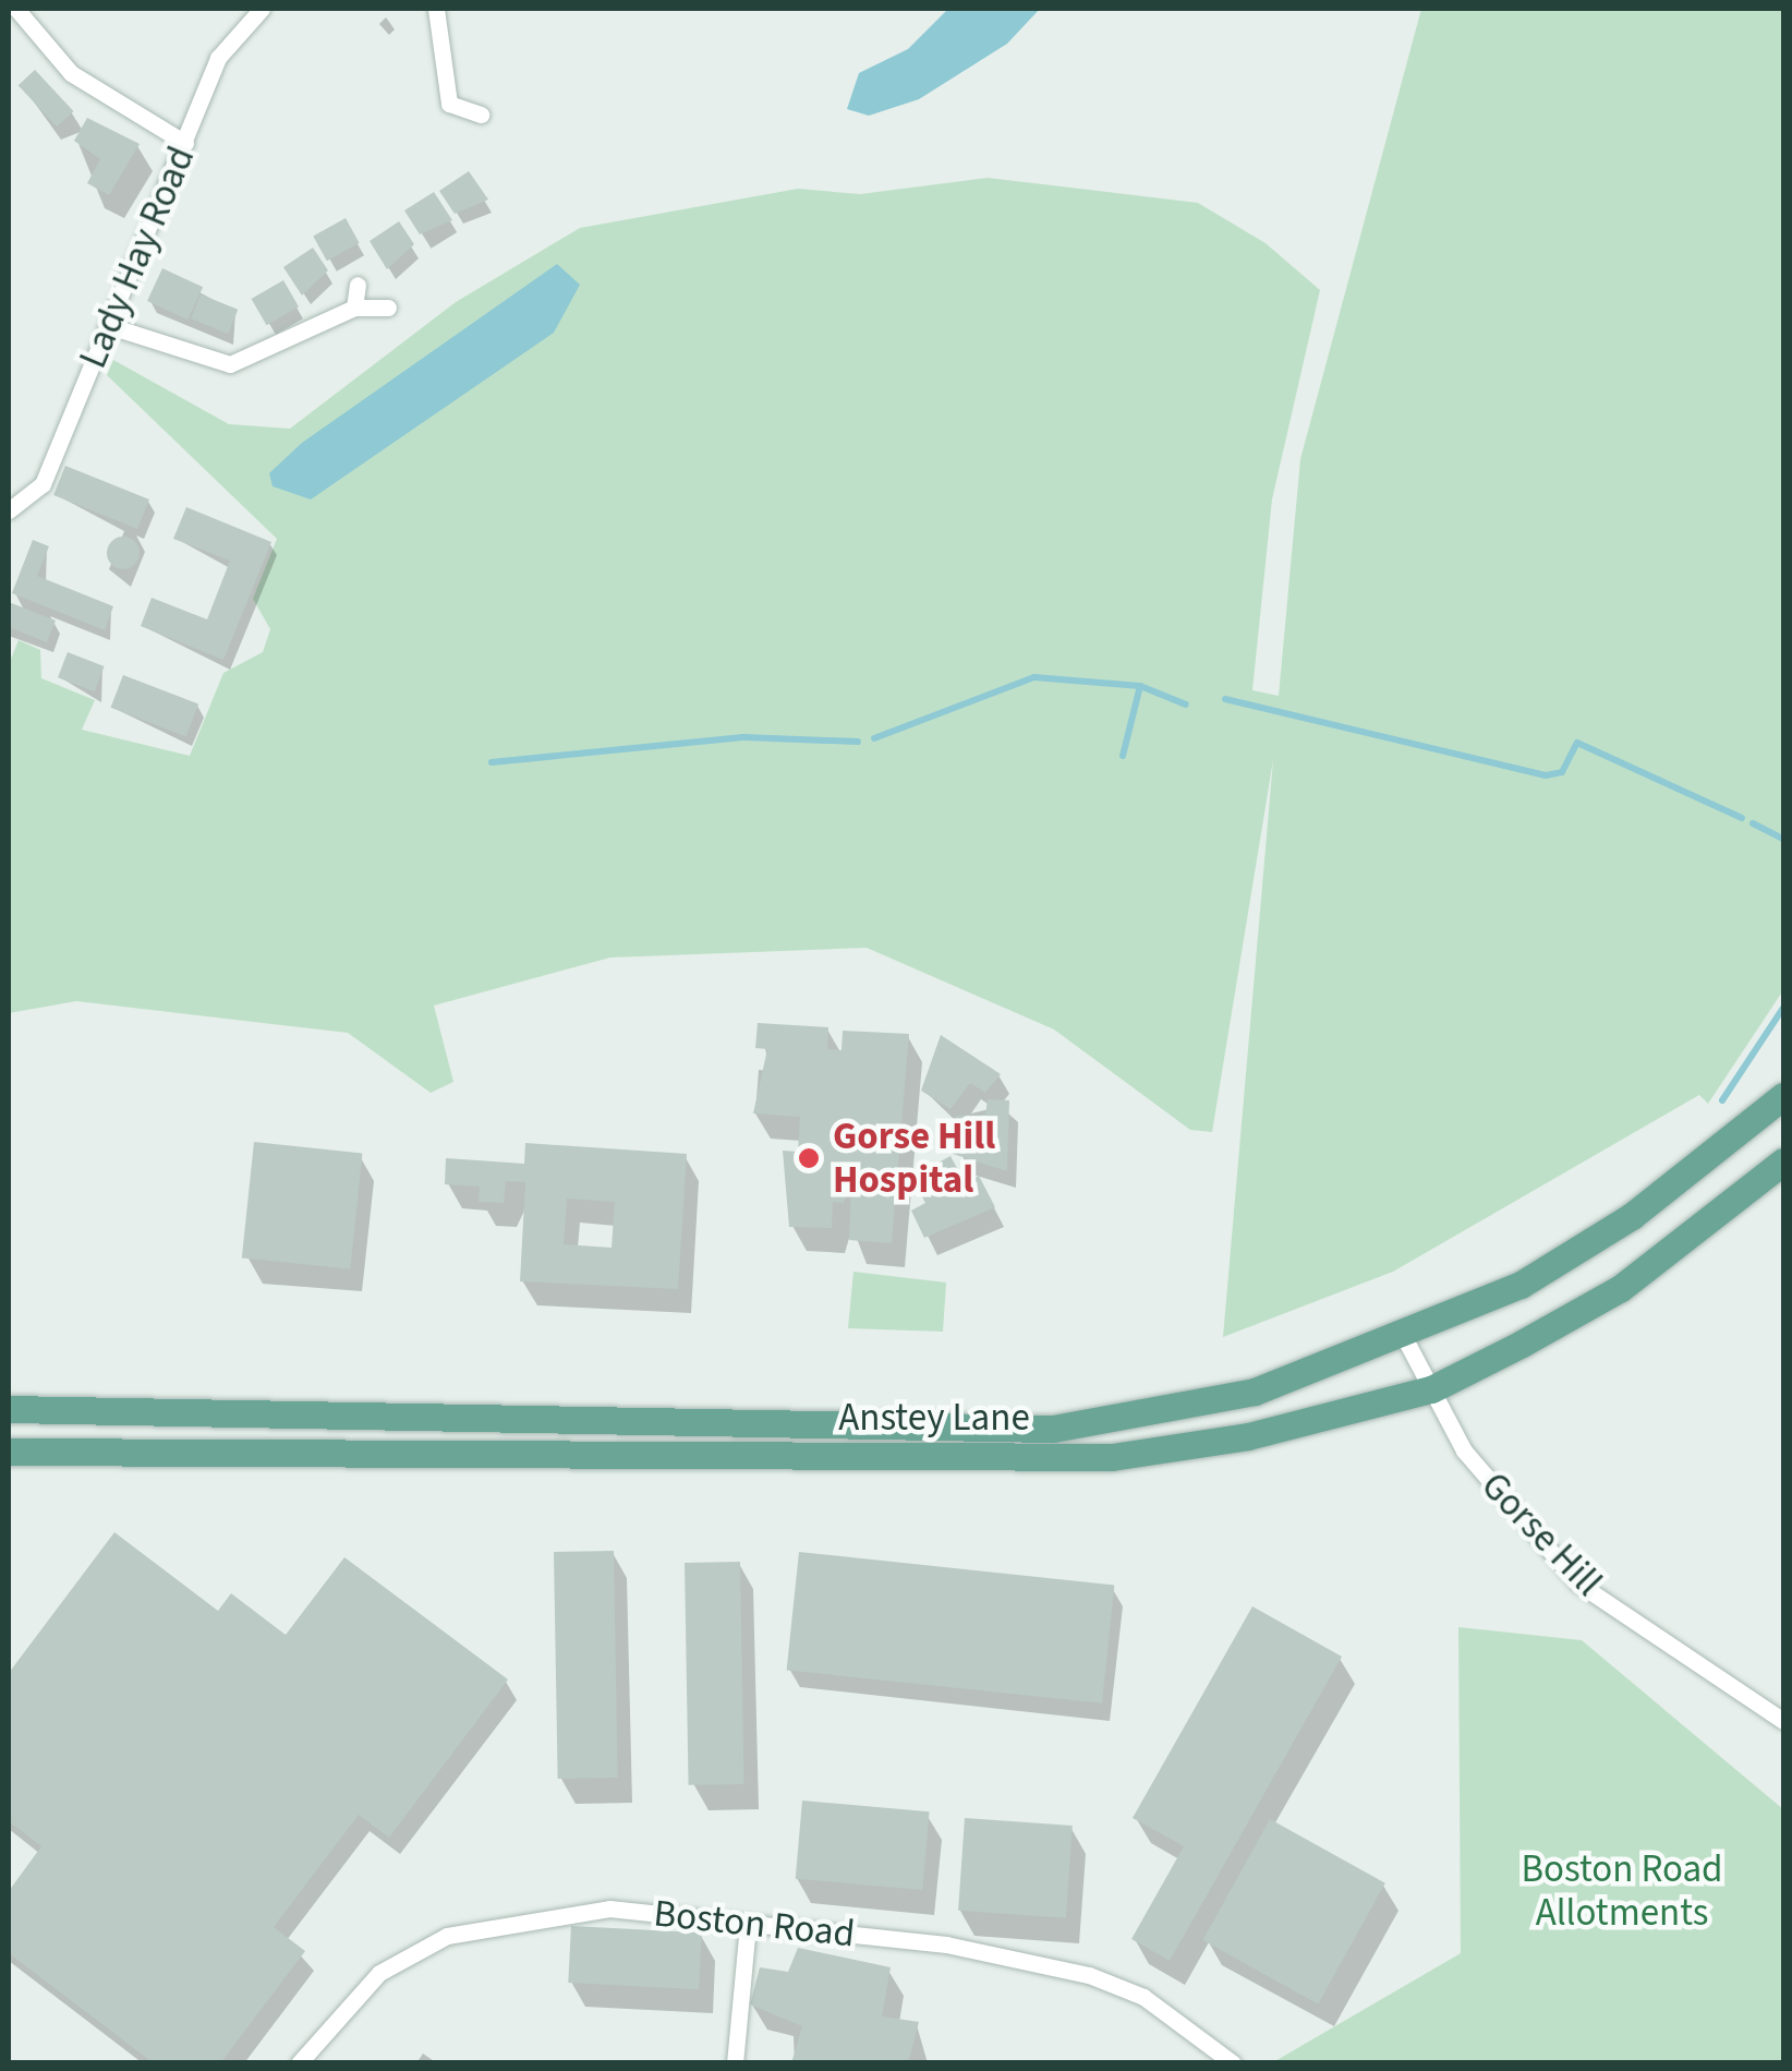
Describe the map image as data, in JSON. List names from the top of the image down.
{
  "streets": {
    "main road": ["Anstey Lane"],
    "street": ["Lady Hay Road", "Gorse Hill", "Boston Road"]
  },
  "crossings": [
    ["Anstey Lane", "Gorse Hill"]
  ],
  "parks": ["Boston Road Allotments"],
  "places": ["Gorse Hill Hospital"]
}
